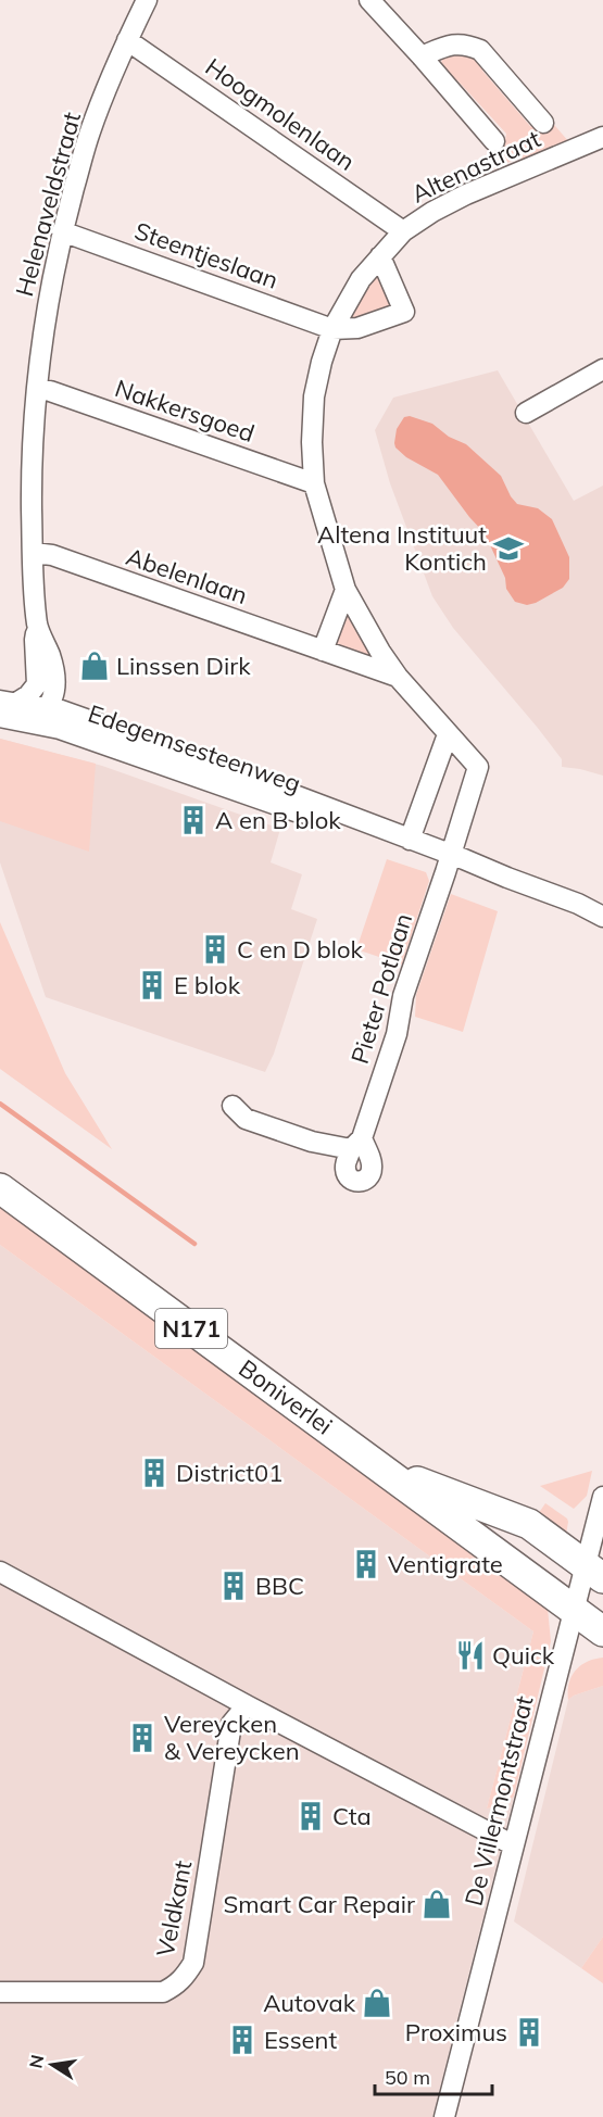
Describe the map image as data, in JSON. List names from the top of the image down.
{
  "streets": {
    "highway": ["N171", "Boniverlei"],
    "street": [
      "Hoogmolenlaan",
      "Altenastraat",
      "Helenaveldstraat",
      "Steentjeslaan",
      "Nakkersgoed",
      "Abelenlaan",
      "Edegemsesteenweg",
      "Pieter Potlaan",
      "De Villermontstraat",
      "Veldkant"
    ]
  },
  "crossings": [
    ["Hoogmolenlaan", "Altenastraat"],
    ["Hoogmolenlaan", "Helenaveldstraat"],
    ["Altenastraat", "Steentjeslaan"],
    ["Altenastraat", "Nakkersgoed"],
    ["Altenastraat", "Abelenlaan"],
    ["Altenastraat", "Edegemsesteenweg"],
    ["Altenastraat", "Pieter Potlaan"],
    ["Helenaveldstraat", "Steentjeslaan"],
    ["Helenaveldstraat", "Nakkersgoed"],
    ["Helenaveldstraat", "Abelenlaan"],
    ["Helenaveldstraat", "Edegemsesteenweg"],
    ["Edegemsesteenweg", "Pieter Potlaan"],
    ["N171", "Boniverlei"],
    ["N171", "De Villermontstraat"],
    ["Boniverlei", "De Villermontstraat"]
  ],
  "places": {
    "school or university": ["Altena Instituut Kontich"],
    "shop": ["Linssen Dirk", "Smart Car Repair", "Autovak"],
    "building": [
      "A en B blok",
      "C en D blok",
      "E blok",
      "District01",
      "Ventigrate",
      "BBC",
      "Vereycken & Vereycken",
      "Cta",
      "Proximus",
      "Essent"
    ],
    "restaurant": ["Quick"]
  },
  "scale_bar": "50 m",
  "north": "left"
}
